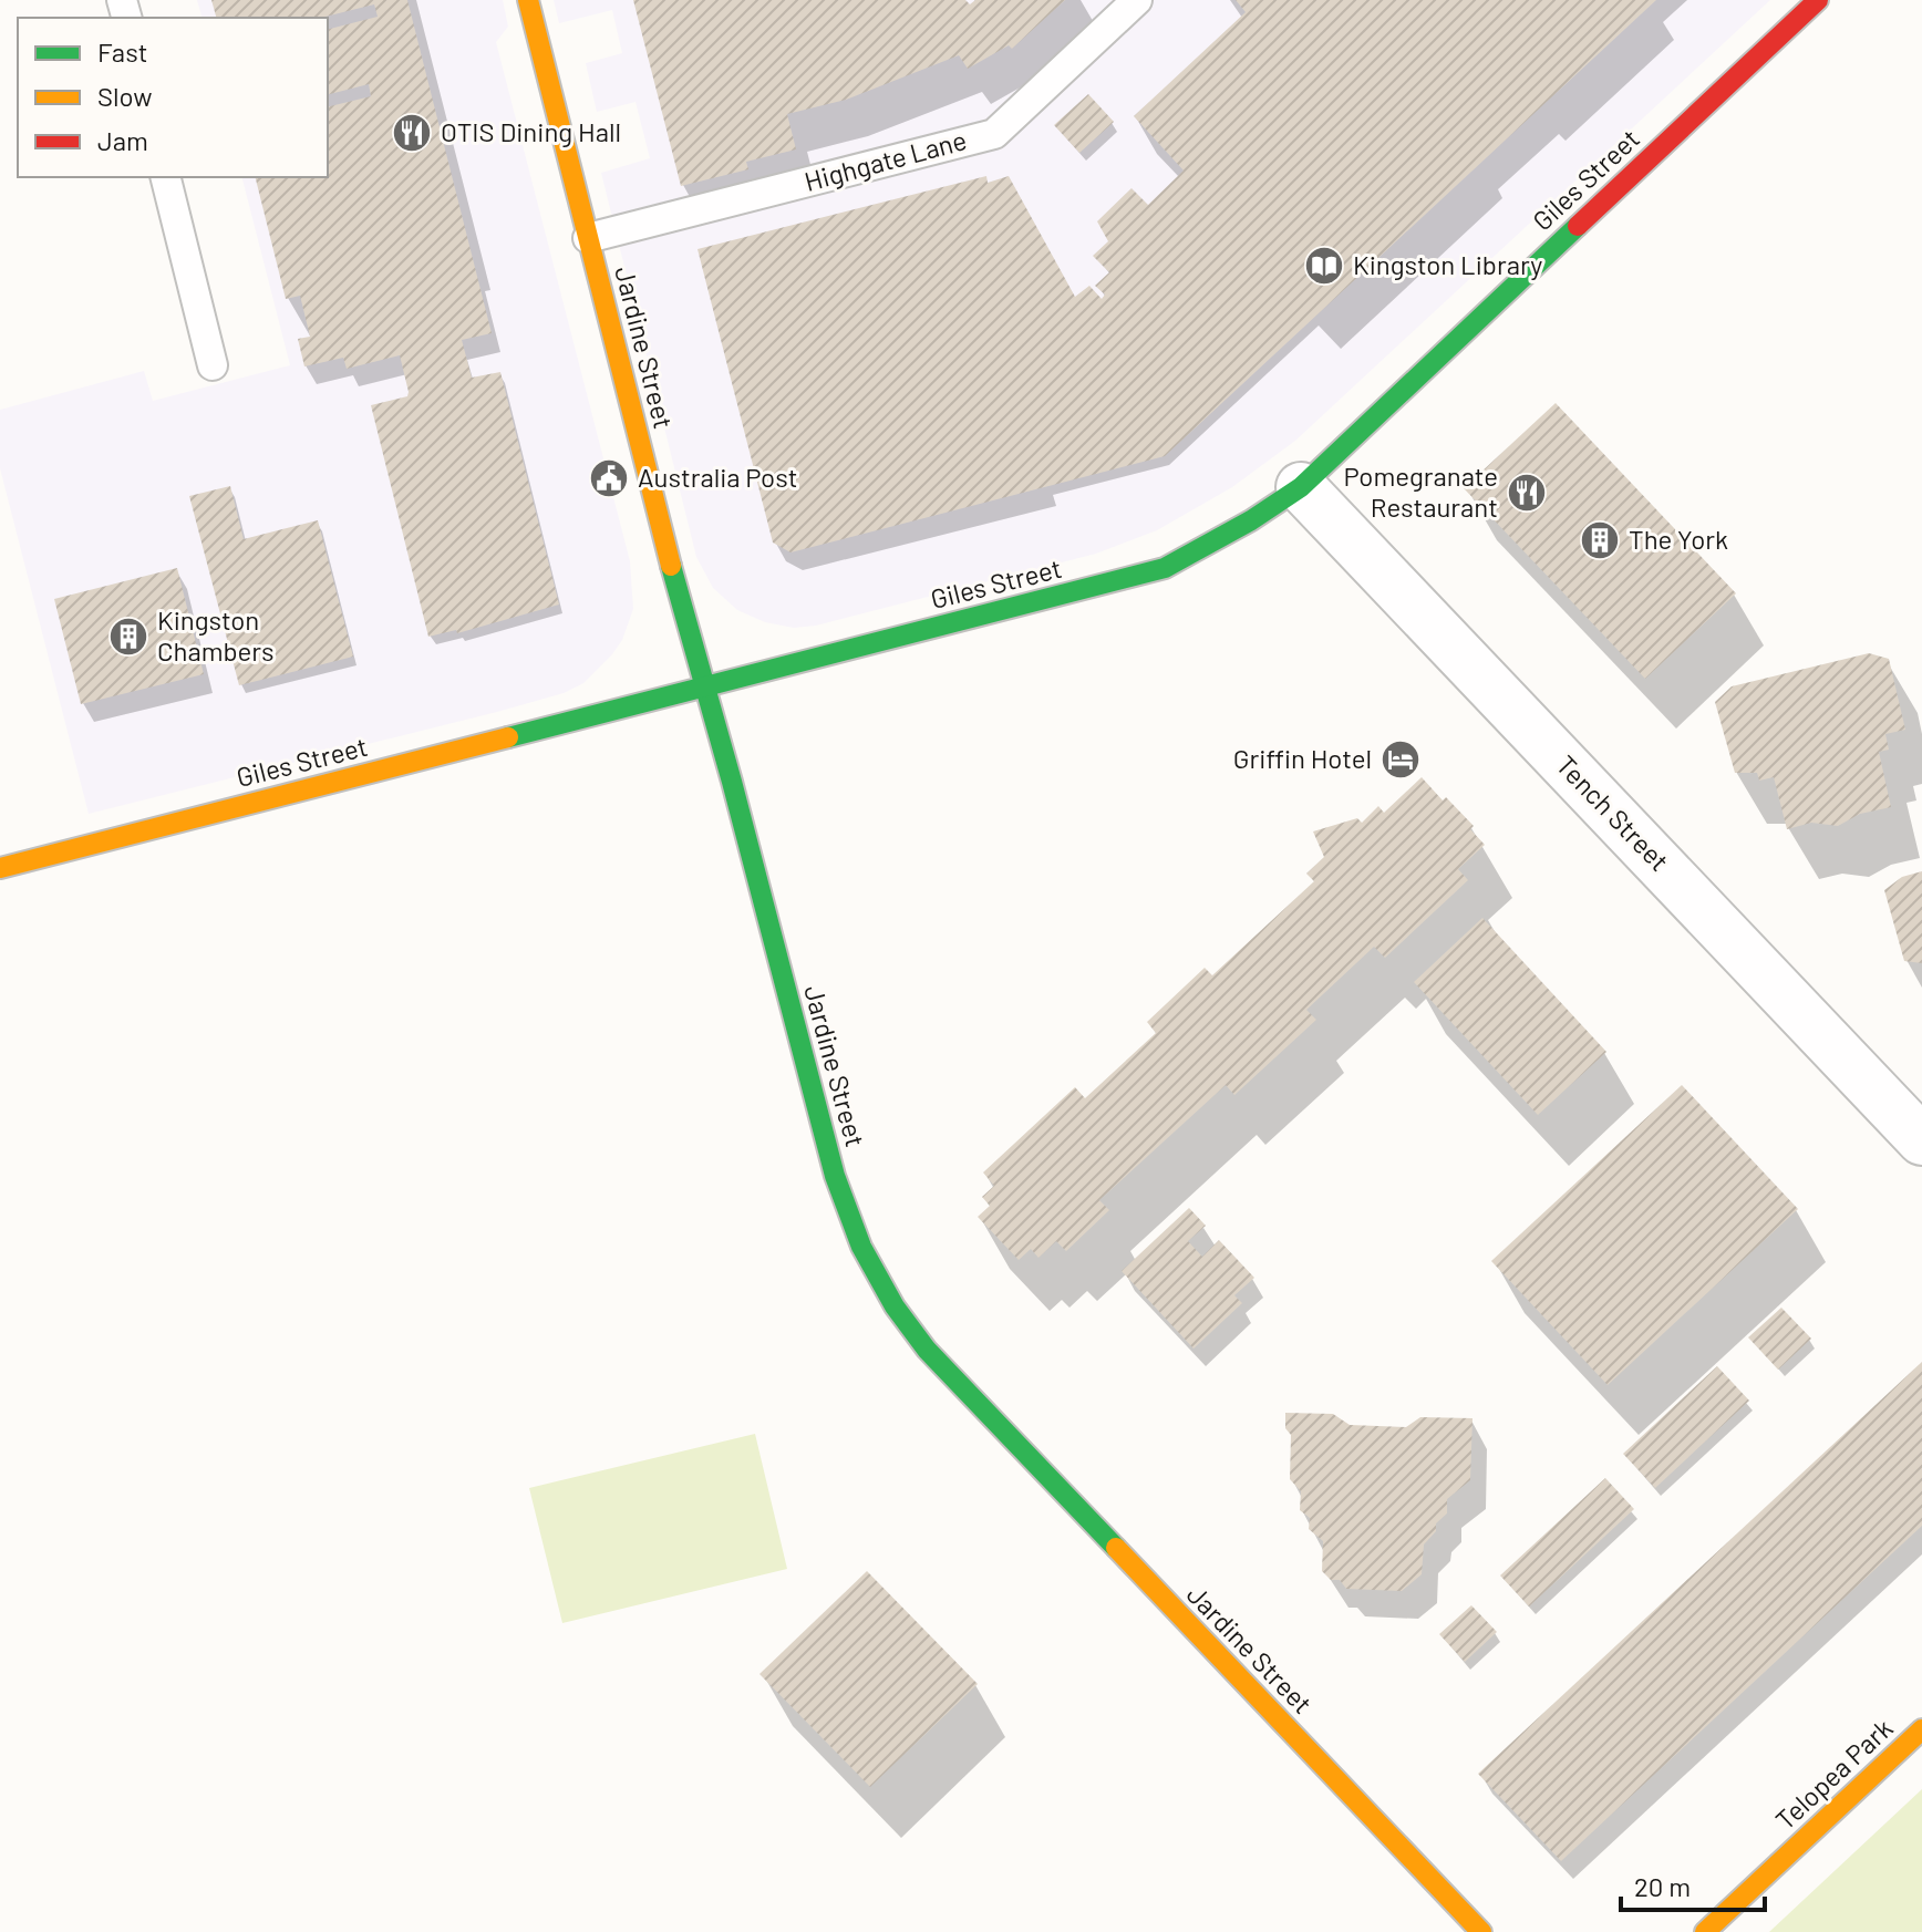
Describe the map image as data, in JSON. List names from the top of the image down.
{
  "streets": {
    "street": [
      "Giles Street",
      "Jardine Street",
      "Tench Street",
      "Telopea Park"
    ],
    "lane": ["Highgate Lane"]
  },
  "crossings": [
    ["Highgate Lane", "Jardine Street"],
    ["Giles Street", "Jardine Street"],
    ["Giles Street", "Tench Street"]
  ],
  "places": {
    "restaurant": ["OTIS Dining Hall", "Pomegranate Restaurant"],
    "library": ["Kingston Library"],
    "public building": ["Australia Post"],
    "building": ["The York", "Kingston Chambers"],
    "hotel": ["Griffin Hotel"]
  },
  "legend": ["Fast", "Slow", "Jam"],
  "scale_bar": "20 m"
}
